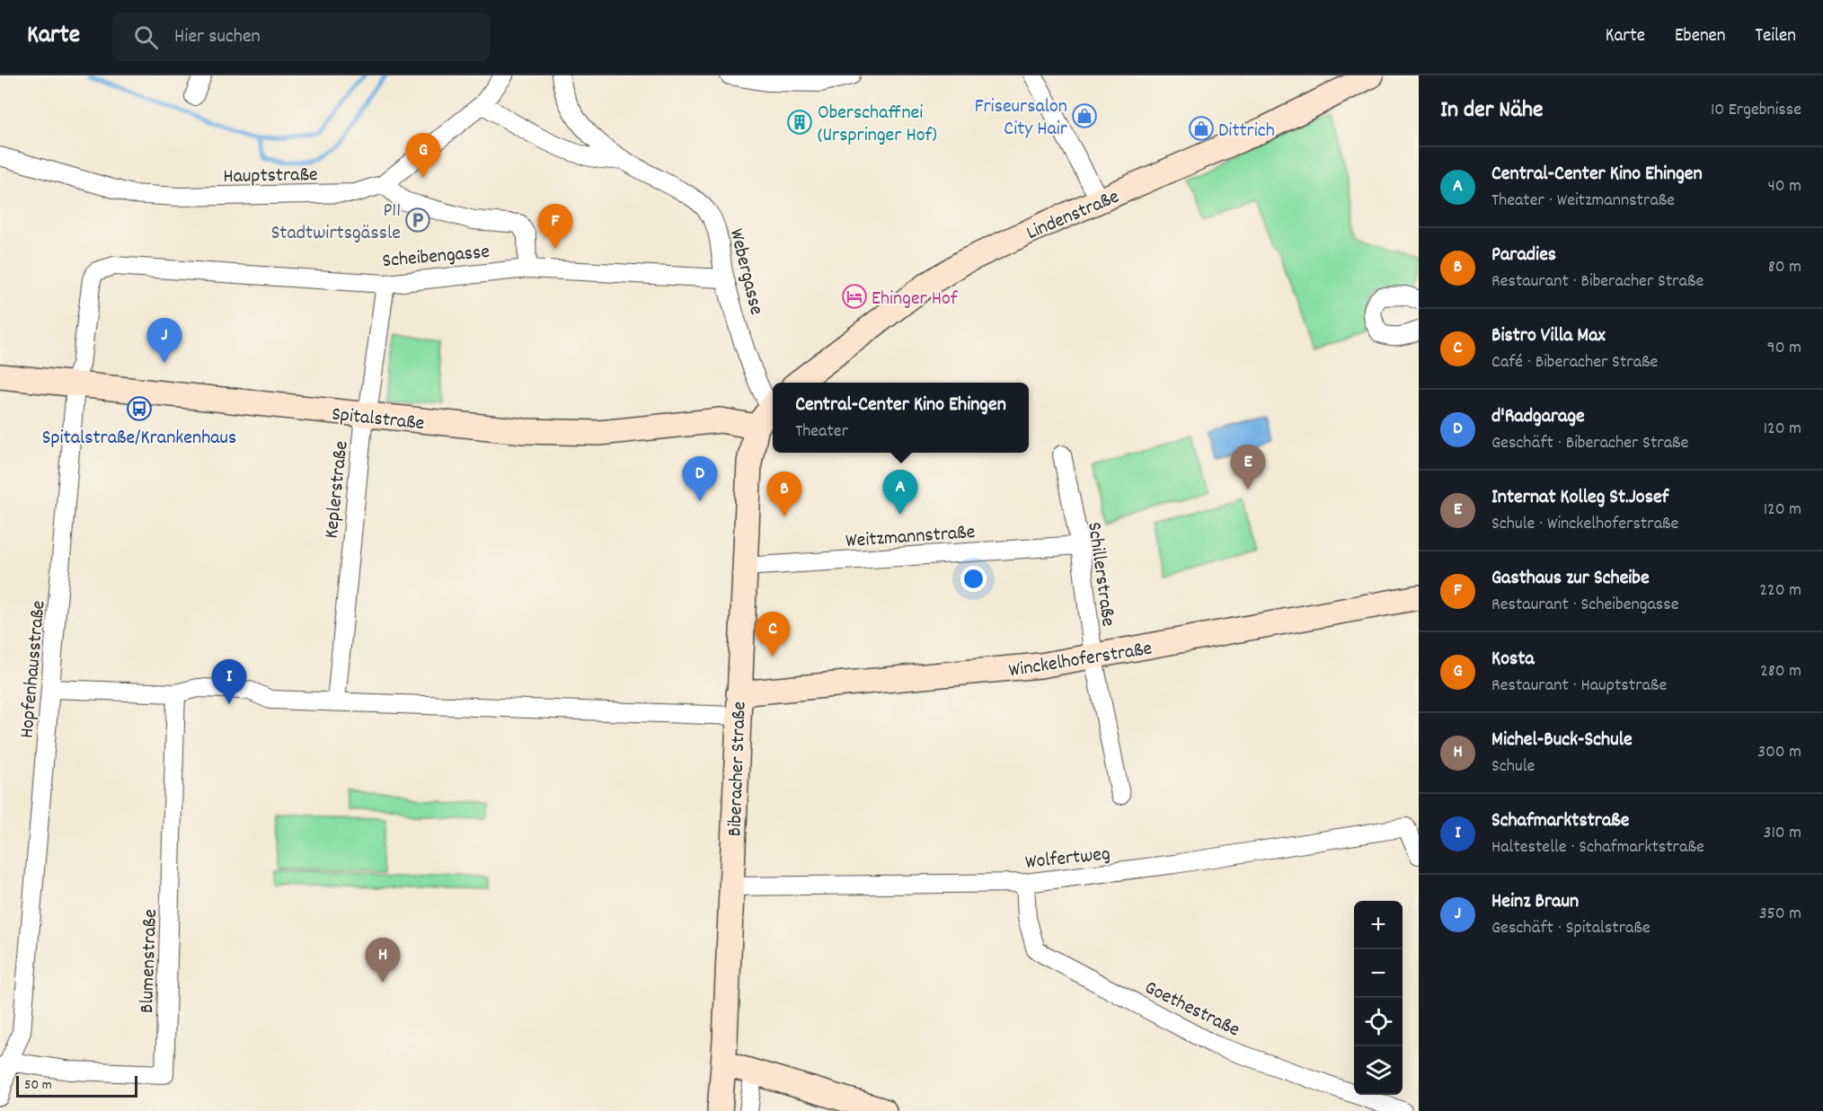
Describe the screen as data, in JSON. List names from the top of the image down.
{
  "streets": {
    "street": [
      "Hauptstraße",
      "Lindenstraße",
      "Scheibengasse",
      "Webergasse",
      "Spitalstraße",
      "Keplerstraße",
      "Weitzmannstraße",
      "Schillerstraße",
      "Winckelhoferstraße",
      "Hopfenhausstraße",
      "Biberacher Straße",
      "Wolfertweg",
      "Blumenstraße",
      "Goethestraße"
    ]
  },
  "crossings": [
    ["Hauptstraße", "Webergasse"],
    ["Scheibengasse", "Webergasse"],
    ["Scheibengasse", "Keplerstraße"],
    ["Scheibengasse", "Hopfenhausstraße"],
    ["Webergasse", "Spitalstraße"],
    ["Webergasse", "Biberacher Straße"],
    ["Spitalstraße", "Keplerstraße"],
    ["Spitalstraße", "Hopfenhausstraße"],
    ["Spitalstraße", "Biberacher Straße"],
    ["Weitzmannstraße", "Schillerstraße"],
    ["Weitzmannstraße", "Biberacher Straße"],
    ["Schillerstraße", "Winckelhoferstraße"],
    ["Winckelhoferstraße", "Biberacher Straße"],
    ["Hopfenhausstraße", "Blumenstraße"],
    ["Biberacher Straße", "Wolfertweg"],
    ["Wolfertweg", "Goethestraße"]
  ],
  "places": {
    "shop": ["Friseursalon City Hair", "Dittrich"],
    "building": ["Oberschaffnei (Urspringer Hof)"],
    "parking": ["P11 Stadtwirtsgässle"],
    "hotel": ["Ehinger Hof"],
    "bus stop": ["Spitalstraße/Krankenhaus"]
  },
  "scale_bar": "50 m",
  "page": {
    "header": "Karte",
    "search": "Hier suchen",
    "nav": ["Karte", "Ebenen", "Teilen"],
    "heading": ["In der Nähe", "10 Ergebnisse"],
    "pins": [
      "G",
      "F",
      "J",
      "E",
      "D",
      "A",
      "B",
      "C",
      "I",
      "H"
    ],
    "list": [
      {
        "mark": "A",
        "name": "Central-Center Kino Ehingen",
        "note": "Theater · Weitzmannstraße",
        "value": "40 m"
      },
      {
        "mark": "B",
        "name": "Paradies",
        "note": "Restaurant · Biberacher Straße",
        "value": "80 m"
      },
      {
        "mark": "C",
        "name": "Bistro Villa Max",
        "note": "Café · Biberacher Straße",
        "value": "90 m"
      },
      {
        "mark": "D",
        "name": "d'Radgarage",
        "note": "Geschäft · Biberacher Straße",
        "value": "120 m"
      },
      {
        "mark": "E",
        "name": "Internat Kolleg St.Josef",
        "note": "Schule · Winckelhoferstraße",
        "value": "120 m"
      },
      {
        "mark": "F",
        "name": "Gasthaus zur Scheibe",
        "note": "Restaurant · Scheibengasse",
        "value": "220 m"
      },
      {
        "mark": "G",
        "name": "Kosta",
        "note": "Restaurant · Hauptstraße",
        "value": "280 m"
      },
      {
        "mark": "H",
        "name": "Michel-Buck-Schule",
        "note": "Schule",
        "value": "300 m"
      },
      {
        "mark": "I",
        "name": "Schafmarktstraße",
        "note": "Haltestelle · Schafmarktstraße",
        "value": "310 m"
      },
      {
        "mark": "J",
        "name": "Heinz Braun",
        "note": "Geschäft · Spitalstraße",
        "value": "350 m"
      }
    ],
    "popup": ["Central-Center Kino Ehingen", "Theater"],
    "map_buttons": ["+", "−"],
    "scale": "50 m"
  }
}
